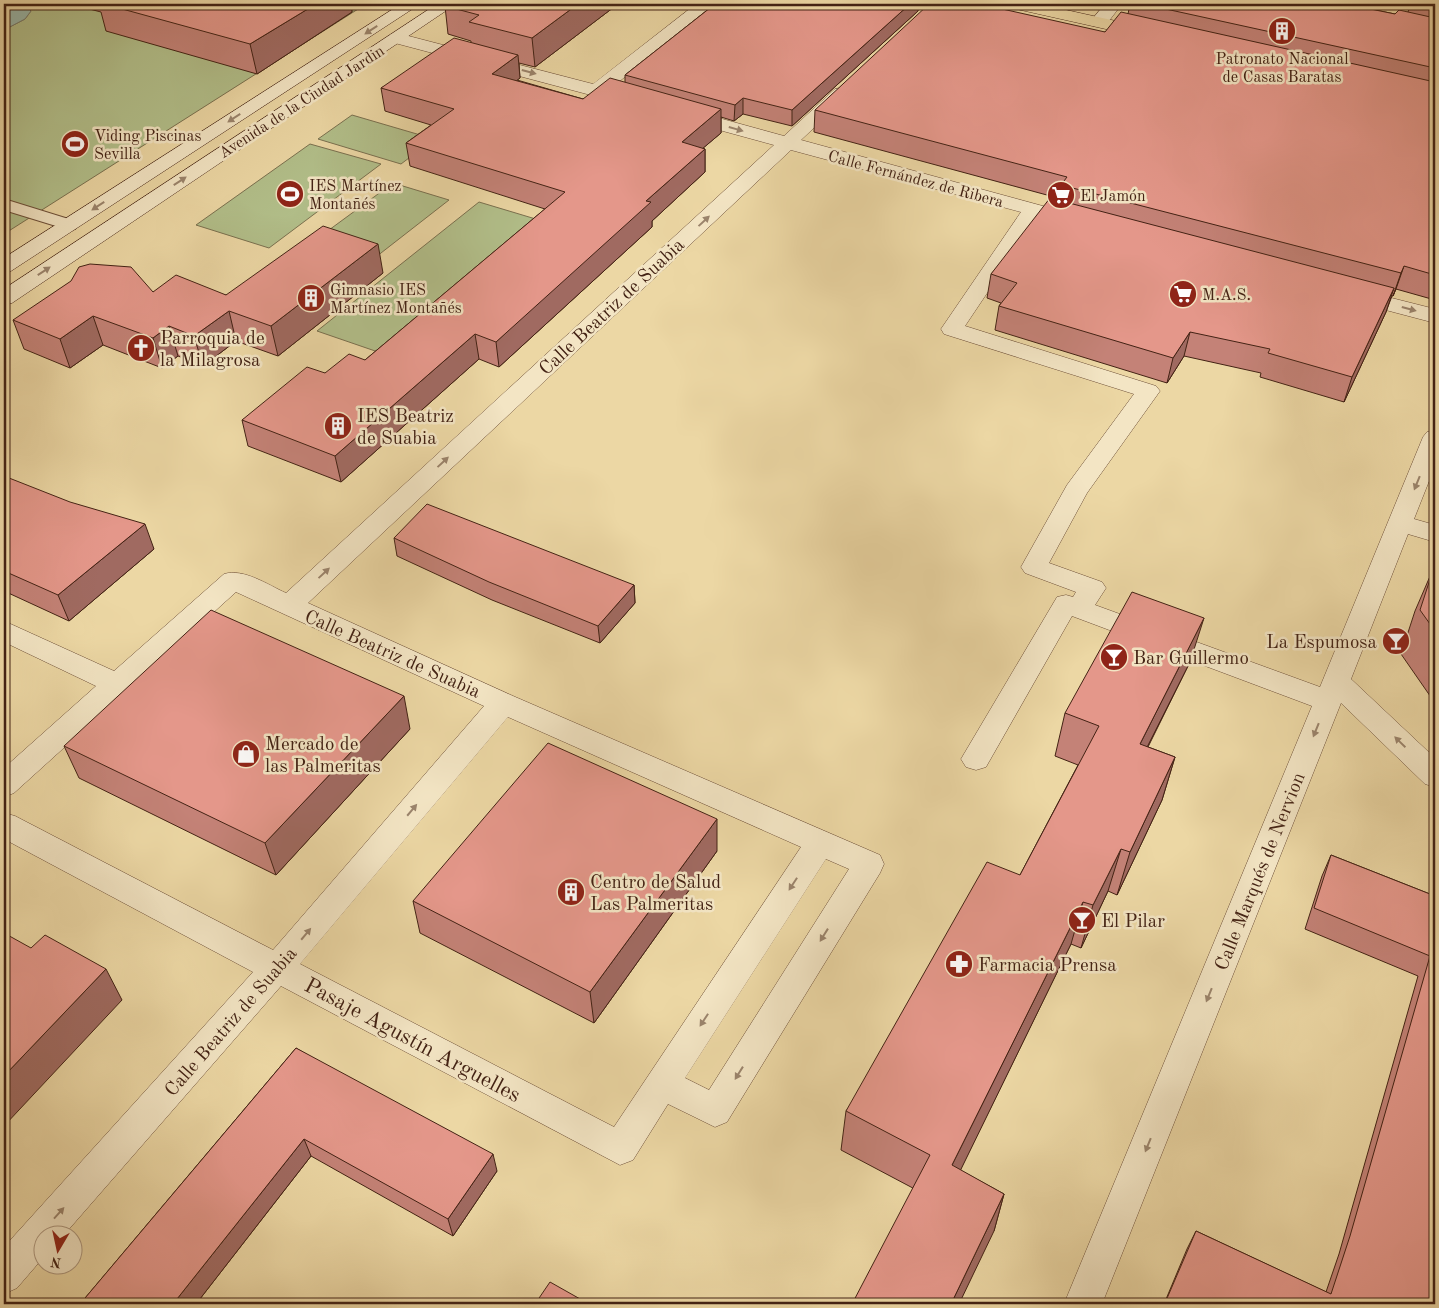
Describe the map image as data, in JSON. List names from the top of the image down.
{
  "streets": {
    "street": [
      "Avenida de la Ciudad Jardin",
      "Calle Fernández de Ribera",
      "Calle Beatriz de Suabia",
      "Calle Marqués de Nervion",
      "Pasaje Agustín Arguelles"
    ]
  },
  "crossings": [
    ["Calle Fernández de Ribera", "Calle Beatriz de Suabia"],
    ["Calle Beatriz de Suabia", "Pasaje Agustín Arguelles"]
  ],
  "one_way": ["Calle Beatriz de Suabia", "Calle Marqués de Nervion"],
  "places": {
    "building": [
      "Patronato Nacional de Casas Baratas",
      "Gimnasio IES Martínez Montañés",
      "IES Beatriz de Suabia",
      "Centro de Salud Las Palmeritas"
    ],
    "sports": ["Viding Piscinas Sevilla", "IES Martínez Montañés"],
    "supermarket": ["El Jamón", "M.A.S."],
    "church": ["Parroquia de la Milagrosa"],
    "bar": ["La Espumosa", "Bar Guillermo", "El Pilar"],
    "shop": ["Mercado de las Palmeritas"],
    "pharmacy": ["Farmacia Prensa"]
  },
  "north": "bottom"
}
